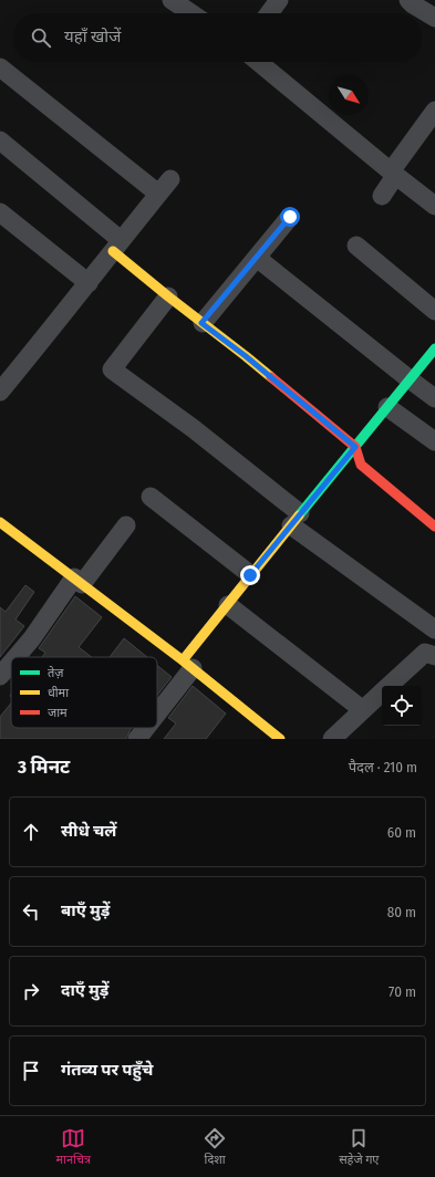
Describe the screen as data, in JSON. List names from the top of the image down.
{
  "legend": ["तेज़", "धीमा", "जाम"],
  "north": "bottom right",
  "page": {
    "search": "यहाँ खोजें",
    "heading": ["3 मिनट", "पैदल · 210 m"],
    "list": [
      ["सीधे चलें", "60 m"],
      ["बाएँ मुड़ें", "80 m"],
      ["दाएँ मुड़ें", "70 m"],
      "गंतव्य पर पहुँचे"
    ],
    "nav": ["मानचित्र", "दिशा", "सहेजे गए"]
  }
}
